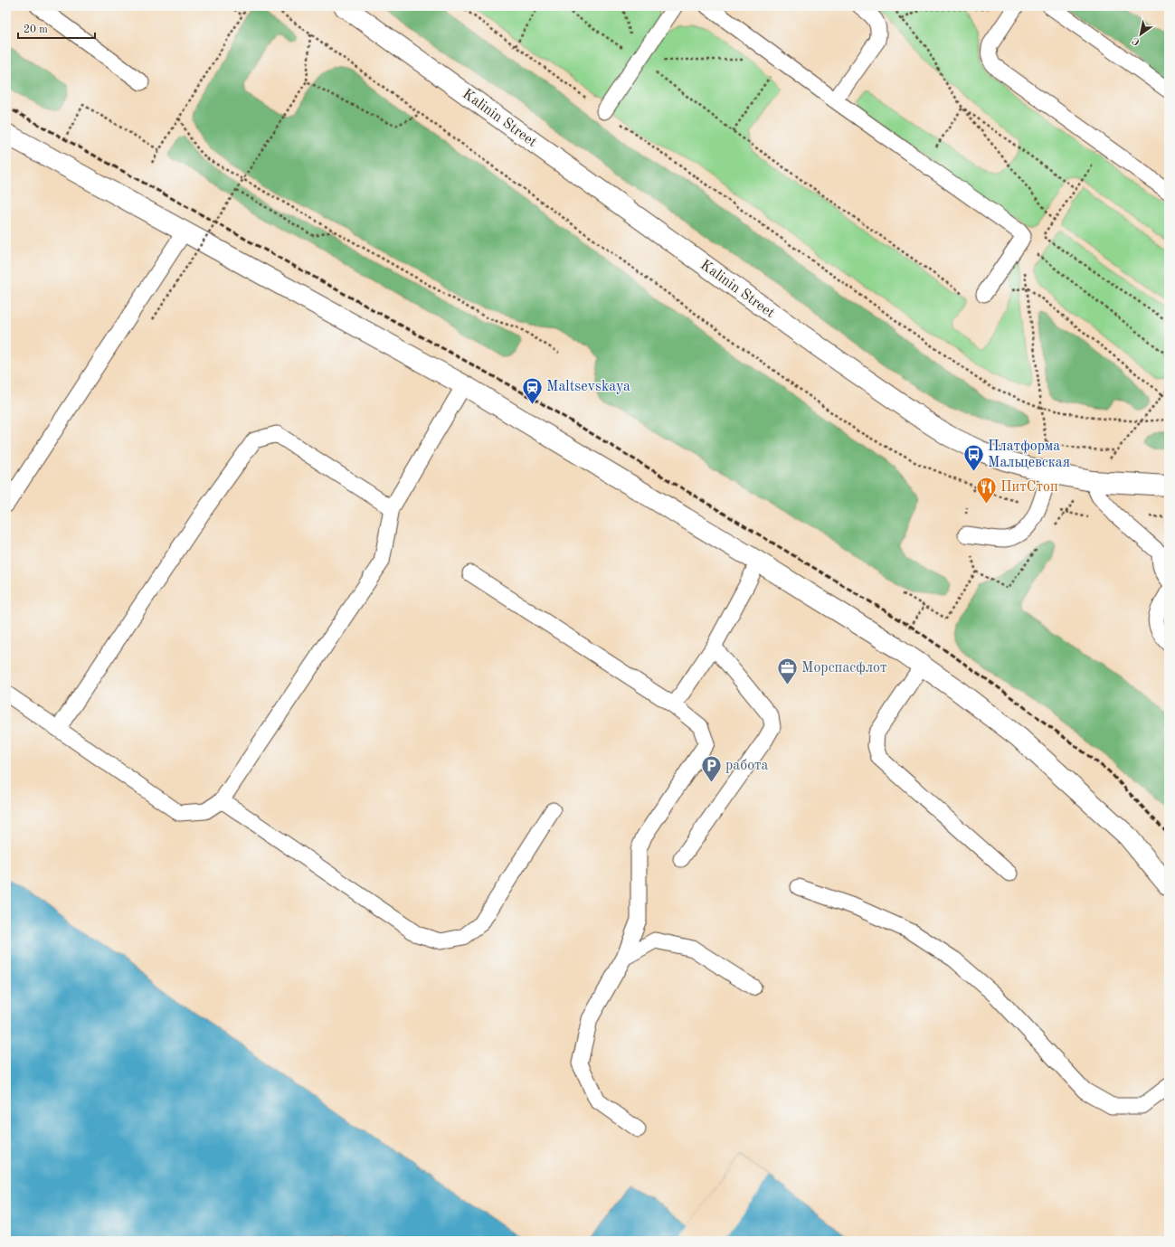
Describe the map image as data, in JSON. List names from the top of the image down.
{
  "streets": {
    "street": ["Kalinin Street"]
  },
  "places": {
    "station": ["Maltsevskaya"],
    "bus stop": ["Платформа Мальцевская"],
    "restaurant": ["ПитСтоп"],
    "office": ["Морспасфлот"],
    "parking": ["работа"]
  },
  "scale_bar": "20 m",
  "north": "bottom left"
}
